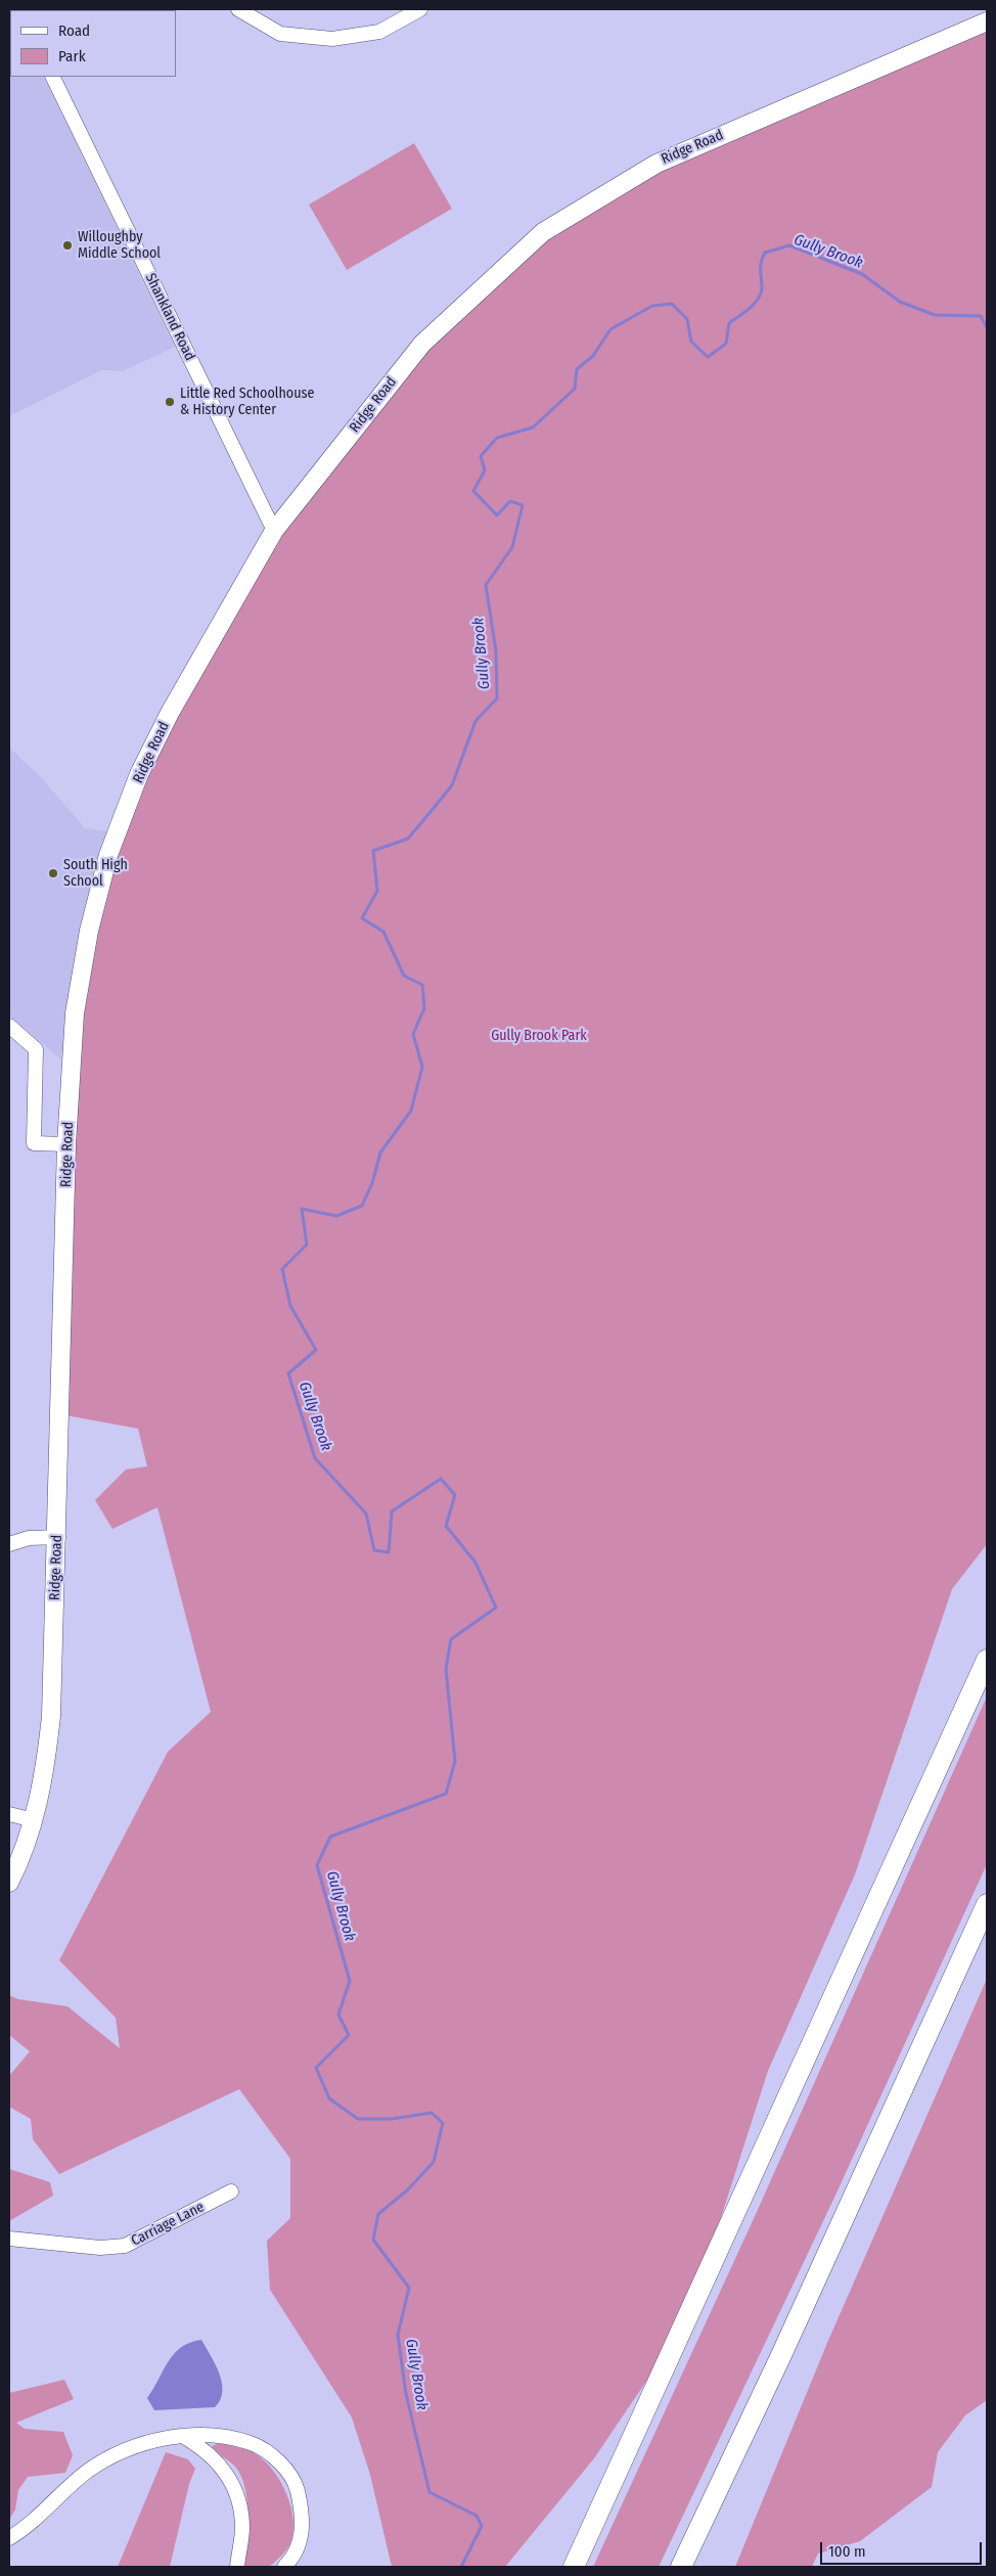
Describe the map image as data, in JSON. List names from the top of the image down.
{
  "streets": {
    "main road": ["Ridge Road"],
    "street": ["Shankland Road", "Carriage Lane"]
  },
  "crossings": [
    ["Ridge Road", "Shankland Road"]
  ],
  "water": ["Gully Brook"],
  "parks": ["Gully Brook Park"],
  "places": ["Willoughby Middle School", "Little Red Schoolhouse & History Center", "South High School"],
  "legend": ["Road", "Park"],
  "scale_bar": "100 m"
}
